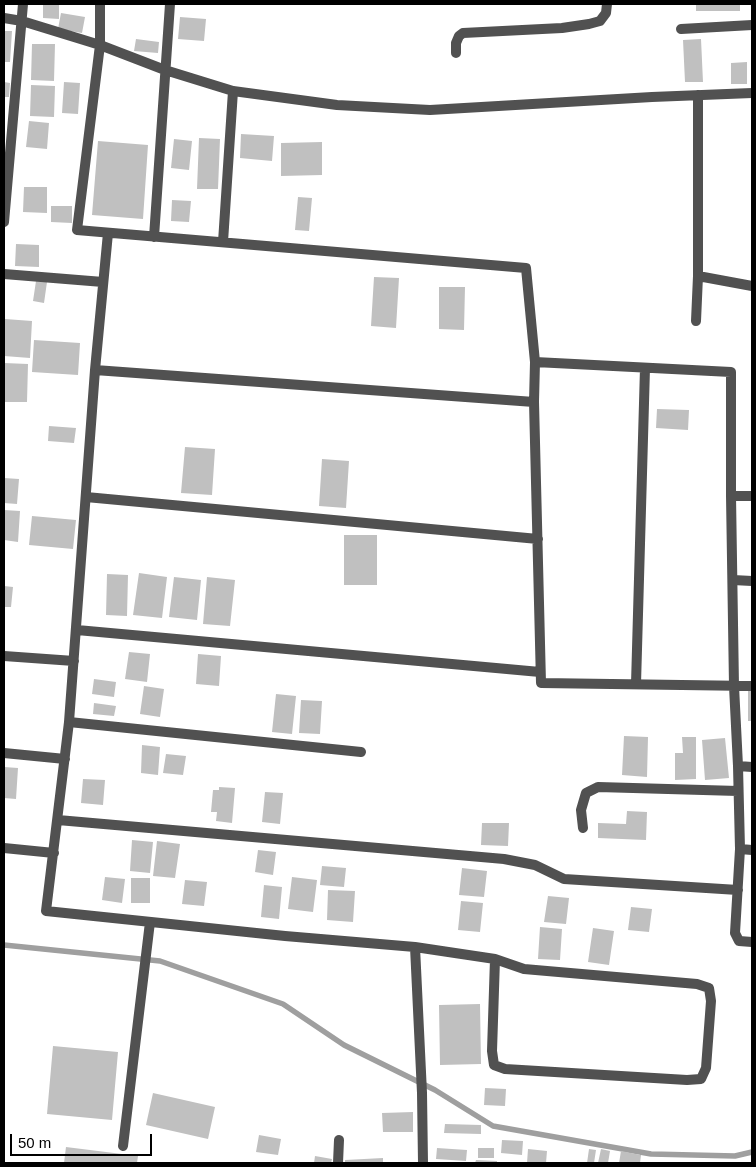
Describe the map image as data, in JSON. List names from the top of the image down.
{
  "scale_bar": "50 m"
}
